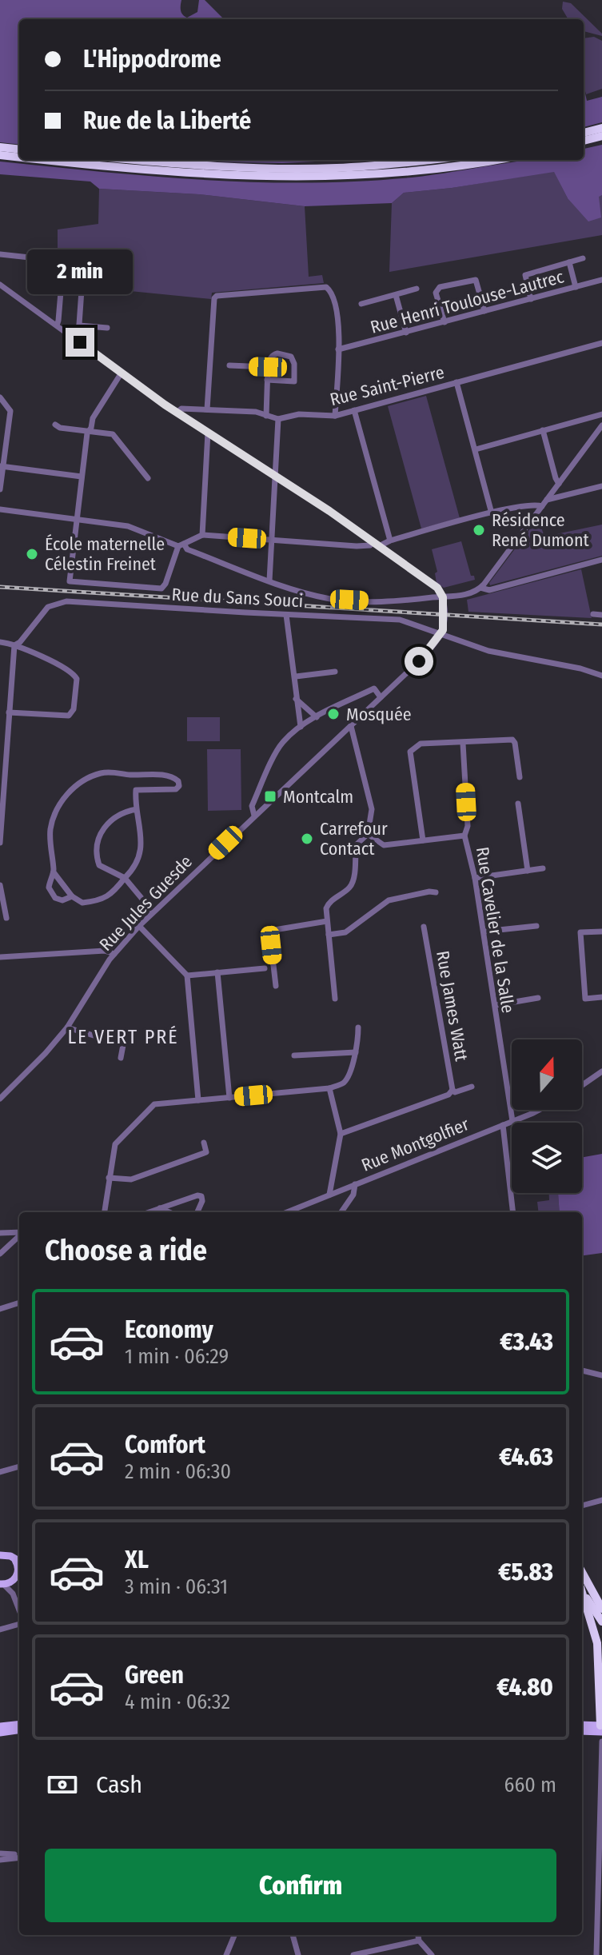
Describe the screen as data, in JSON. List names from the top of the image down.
{
  "streets": {
    "street": [
      "Rue Henri Toulouse-Lautrec",
      "Rue Saint-Pierre",
      "Rue du Sans Souci",
      "Rue Jules Guesde",
      "Rue Cavelier de la Salle",
      "Rue James Watt",
      "Rue Montgolfier"
    ]
  },
  "crossings": [
    ["Rue du Sans Souci", "Rue Jules Guesde"],
    ["Rue Cavelier de la Salle", "Rue Montgolfier"]
  ],
  "districts": ["LE VERT PRÉ"],
  "places": {
    "other": [
      "Résidence René Dumont",
      "École maternelle Célestin Freinet",
      "Mosquée",
      "Carrefour Contact"
    ],
    "transit": ["Montcalm"]
  },
  "north": "top",
  "page": {
    "banner": ["L'Hippodrome", "Rue de la Liberté"],
    "bubble": "2 min",
    "heading": "Choose a ride",
    "list": [
      {
        "name": "Economy",
        "note": "1 min · 06:29",
        "value": "€3.43"
      },
      {
        "name": "Comfort",
        "note": "2 min · 06:30",
        "value": "€4.63"
      },
      {
        "name": "XL",
        "note": "3 min · 06:31",
        "value": "€5.83"
      },
      {
        "name": "Green",
        "note": "4 min · 06:32",
        "value": "€4.80"
      }
    ],
    "pay": ["Cash", "660 m"],
    "buttons": "Confirm"
  }
}
